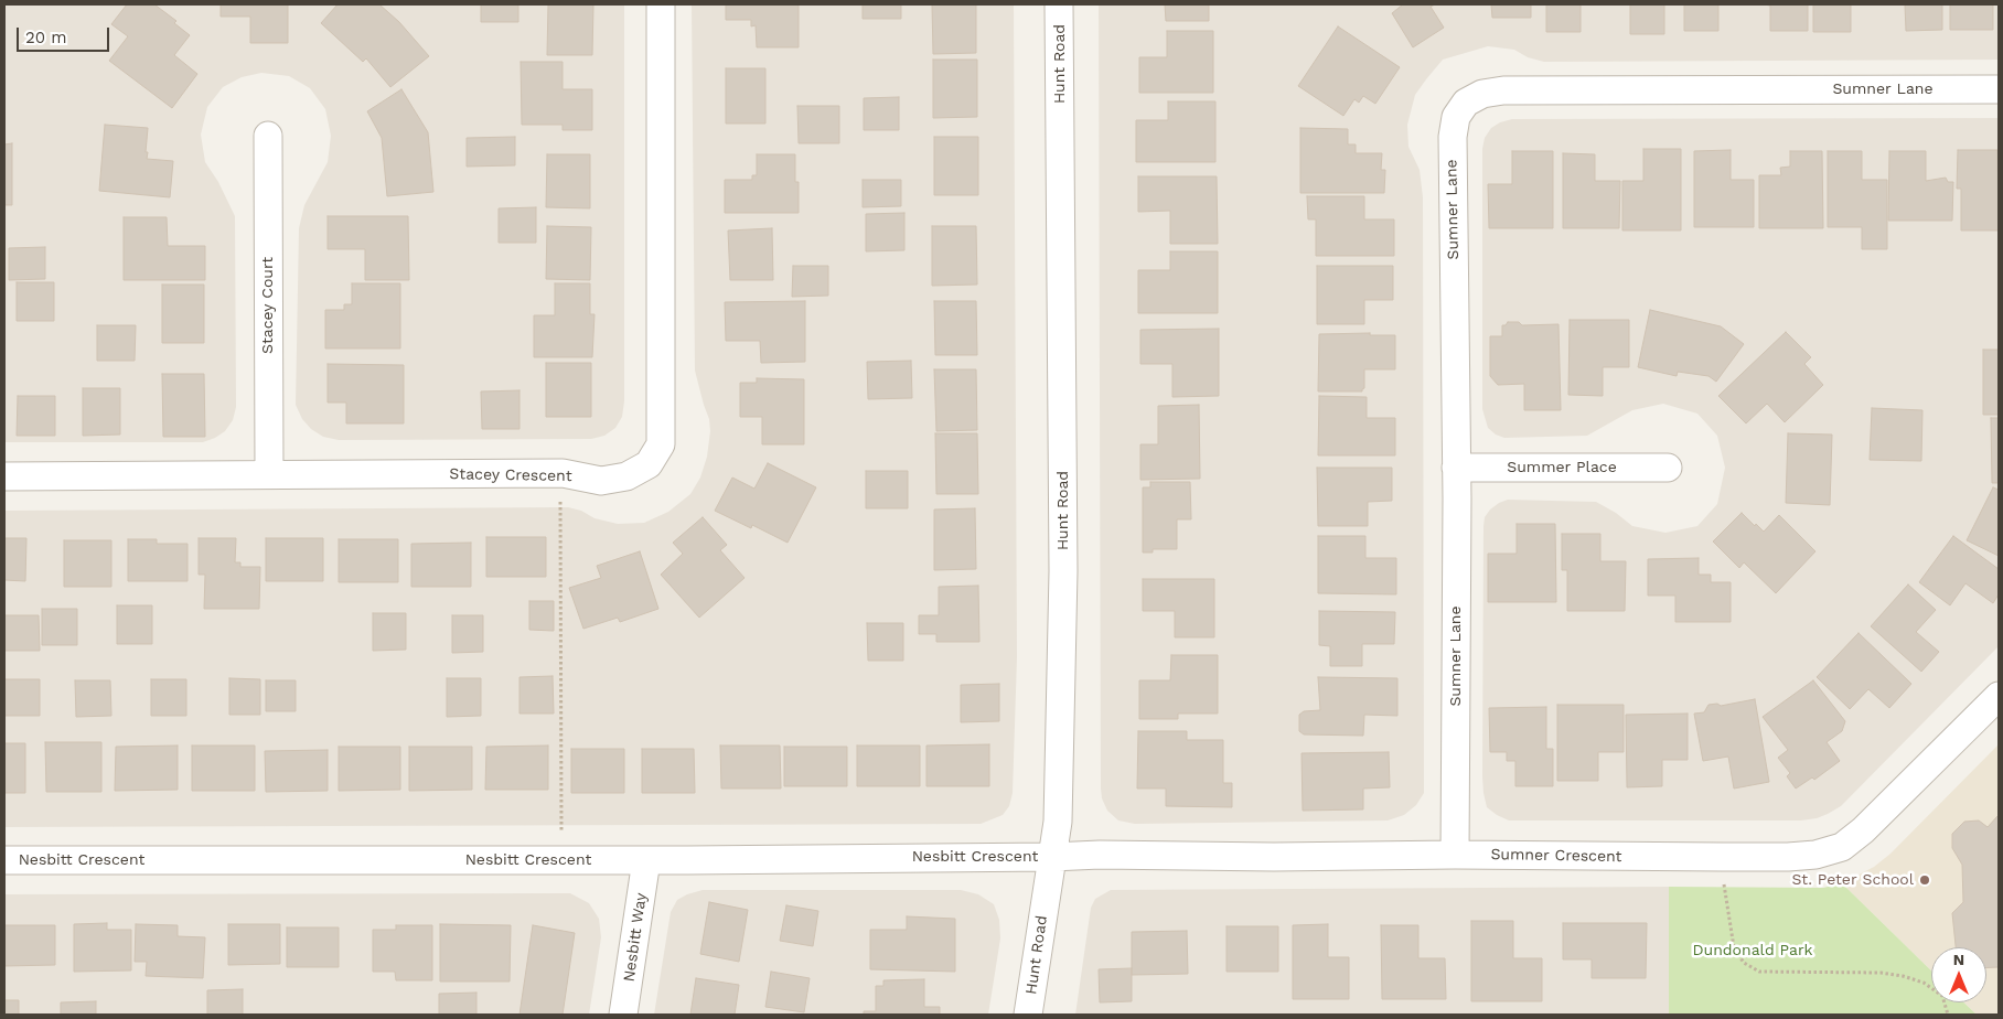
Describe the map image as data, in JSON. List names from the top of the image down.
{
  "streets": {
    "street": [
      "Hunt Road",
      "Sumner Lane",
      "Stacey Court",
      "Summer Place",
      "Stacey Crescent",
      "Sumner Crescent",
      "Nesbitt Crescent",
      "Nesbitt Way"
    ]
  },
  "crossings": [
    ["Hunt Road", "Sumner Crescent"],
    ["Hunt Road", "Nesbitt Crescent"],
    ["Sumner Lane", "Summer Place"],
    ["Sumner Lane", "Sumner Crescent"],
    ["Stacey Court", "Stacey Crescent"],
    ["Sumner Crescent", "Nesbitt Crescent"],
    ["Nesbitt Crescent", "Nesbitt Way"]
  ],
  "parks": ["Dundonald Park"],
  "places": ["St. Peter School"],
  "scale_bar": "20 m",
  "north": "top"
}
